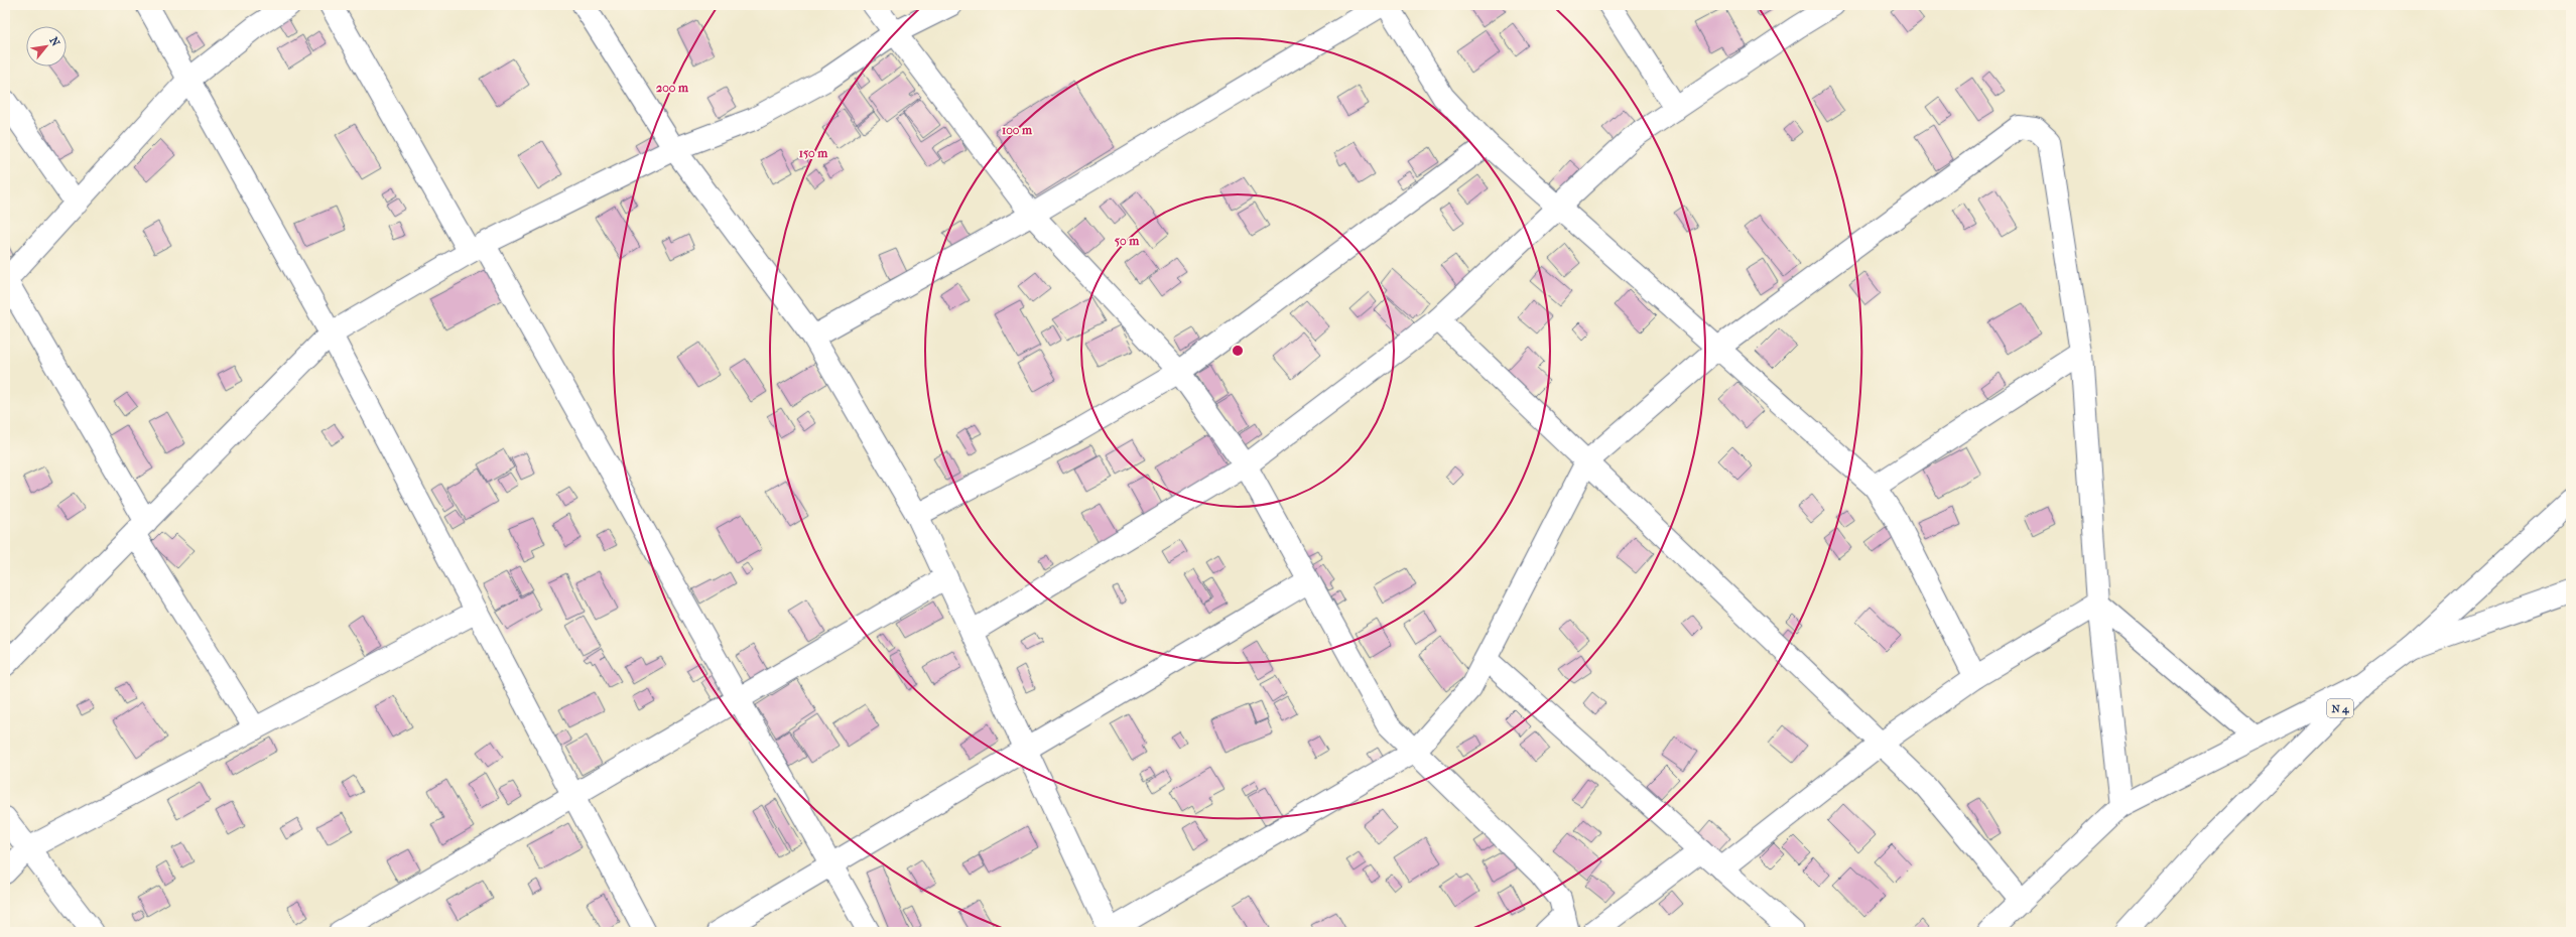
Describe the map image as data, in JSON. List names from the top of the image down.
{
  "streets": {
    "main road": ["N 4"]
  },
  "north": "top right",
  "rings": [
    "200 m",
    "100 m",
    "150 m",
    "50 m"
  ]
}
